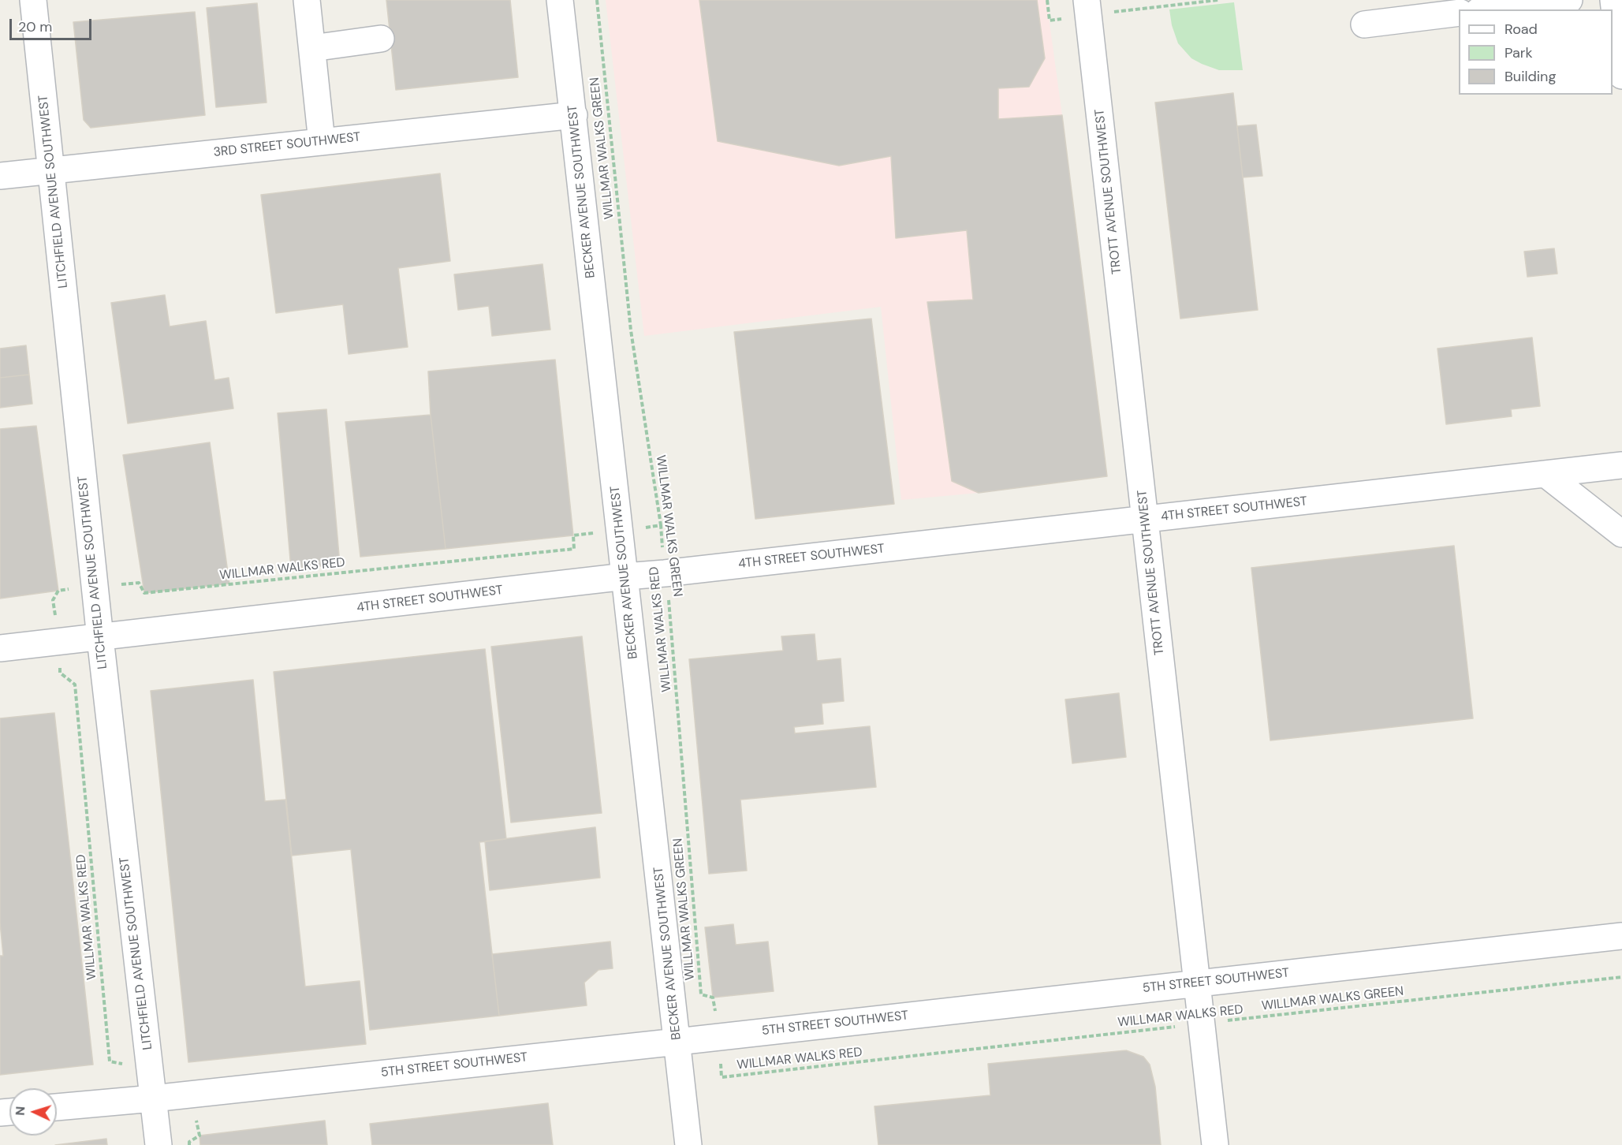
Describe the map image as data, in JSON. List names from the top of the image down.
{
  "streets": {
    "street": [
      "3RD STREET SOUTHWEST",
      "LITCHFIELD AVENUE SOUTHWEST",
      "BECKER AVENUE SOUTHWEST",
      "TROTT AVENUE SOUTHWEST",
      "4TH STREET SOUTHWEST",
      "5TH STREET SOUTHWEST"
    ],
    "path": ["WILLMAR WALKS GREEN", "WILLMAR WALKS RED"]
  },
  "crossings": [
    ["3RD STREET SOUTHWEST", "LITCHFIELD AVENUE SOUTHWEST"],
    ["3RD STREET SOUTHWEST", "BECKER AVENUE SOUTHWEST"],
    ["WILLMAR WALKS GREEN", "WILLMAR WALKS RED"],
    ["LITCHFIELD AVENUE SOUTHWEST", "4TH STREET SOUTHWEST"],
    ["LITCHFIELD AVENUE SOUTHWEST", "WILLMAR WALKS RED"],
    ["LITCHFIELD AVENUE SOUTHWEST", "5TH STREET SOUTHWEST"],
    ["BECKER AVENUE SOUTHWEST", "4TH STREET SOUTHWEST"],
    ["BECKER AVENUE SOUTHWEST", "WILLMAR WALKS RED"],
    ["BECKER AVENUE SOUTHWEST", "5TH STREET SOUTHWEST"],
    ["TROTT AVENUE SOUTHWEST", "4TH STREET SOUTHWEST"],
    ["TROTT AVENUE SOUTHWEST", "5TH STREET SOUTHWEST"],
    ["4TH STREET SOUTHWEST", "WILLMAR WALKS RED"]
  ],
  "legend": ["Road", "Park", "Building"],
  "scale_bar": "20 m",
  "north": "left"
}
